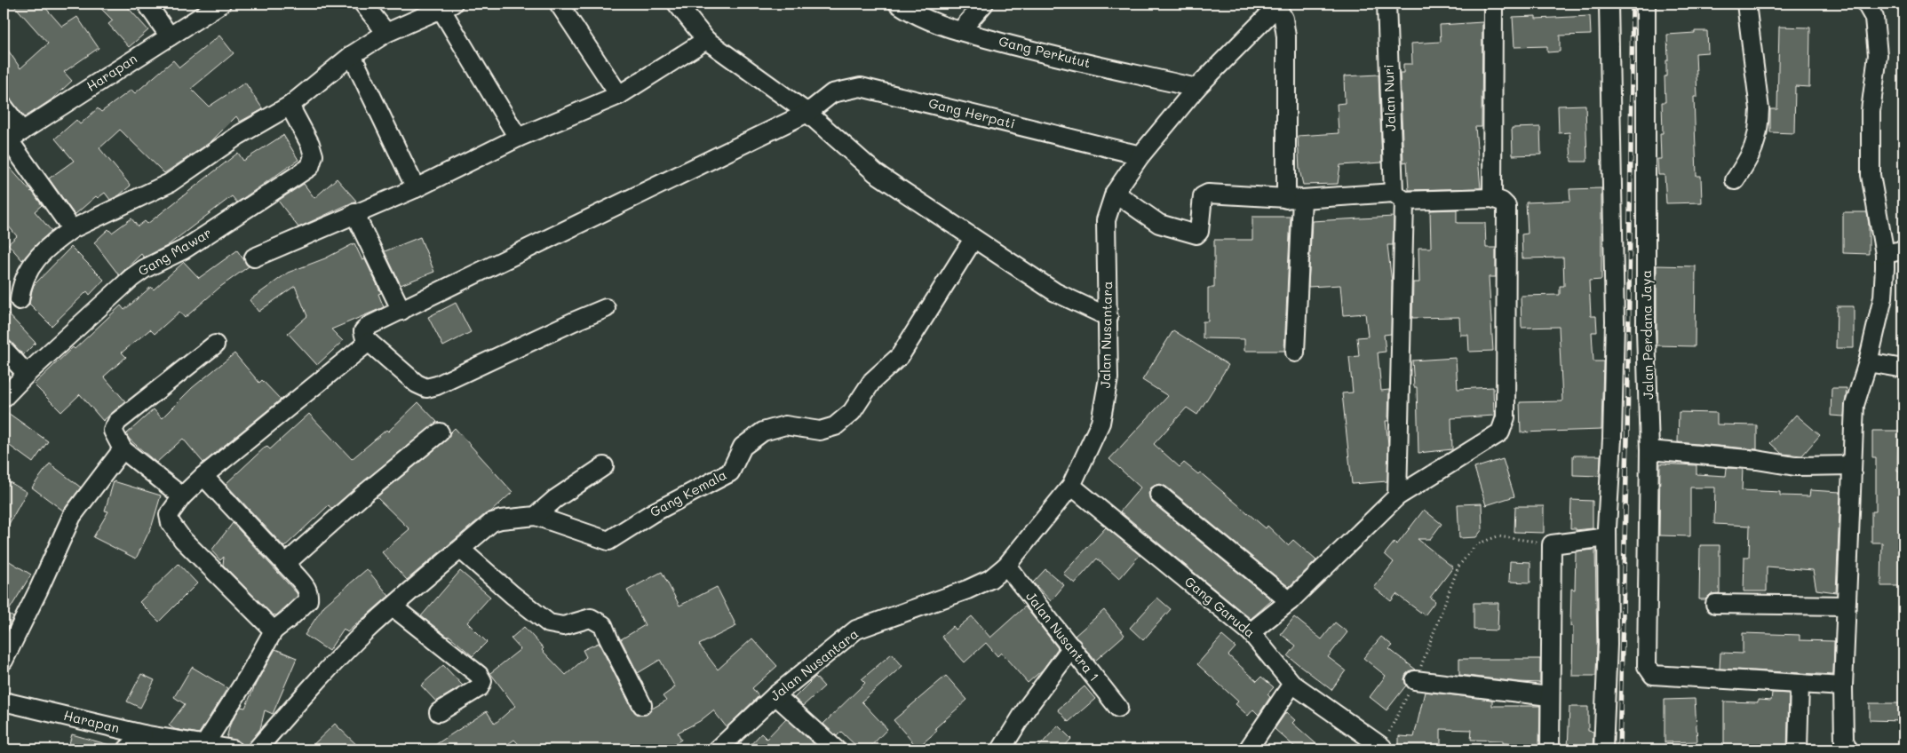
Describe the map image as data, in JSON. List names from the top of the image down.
{
  "streets": {
    "street": [
      "Gang Perkutut",
      "Harapan",
      "Jalan Nuri",
      "Gang Herpati",
      "Gang Mawar",
      "Jalan Nusantara",
      "Jalan Perdana Jaya",
      "Gang Kemala",
      "Gang Garuda",
      "Jalan Nusantra 1"
    ]
  },
  "crossings": [
    ["Gang Perkutut", "Jalan Nusantara"],
    ["Gang Herpati", "Jalan Nusantara"],
    ["Jalan Nusantara", "Gang Garuda"],
    ["Jalan Nusantara", "Jalan Nusantra 1"]
  ]
}
